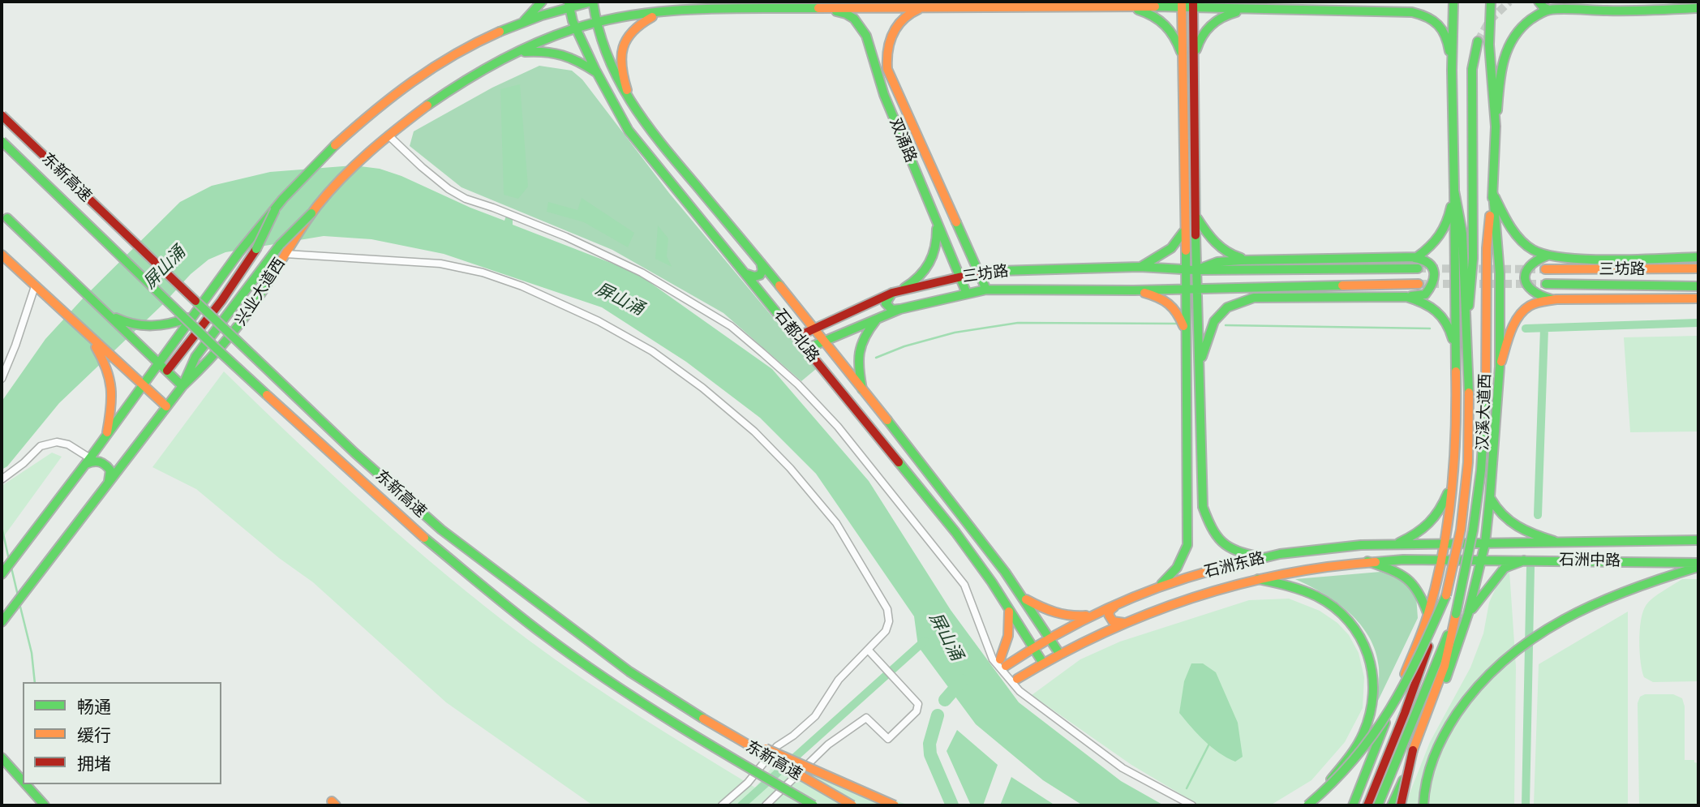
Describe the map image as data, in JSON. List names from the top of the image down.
{
  "streets": {
    "main road": [
      "双涌路",
      "东新高速",
      "三坊路",
      "兴业大道西",
      "石都北路",
      "汉溪大道西",
      "石洲中路",
      "石洲东路"
    ]
  },
  "crossings": [
    ["双涌路", "三坊路"],
    ["双涌路", "兴业大道西"],
    ["三坊路", "石都北路"],
    ["兴业大道西", "石都北路"],
    ["石都北路", "石洲东路"],
    ["石洲中路", "石洲东路"]
  ],
  "water": ["屏山涌"],
  "legend": ["畅通", "缓行", "拥堵"]
}
